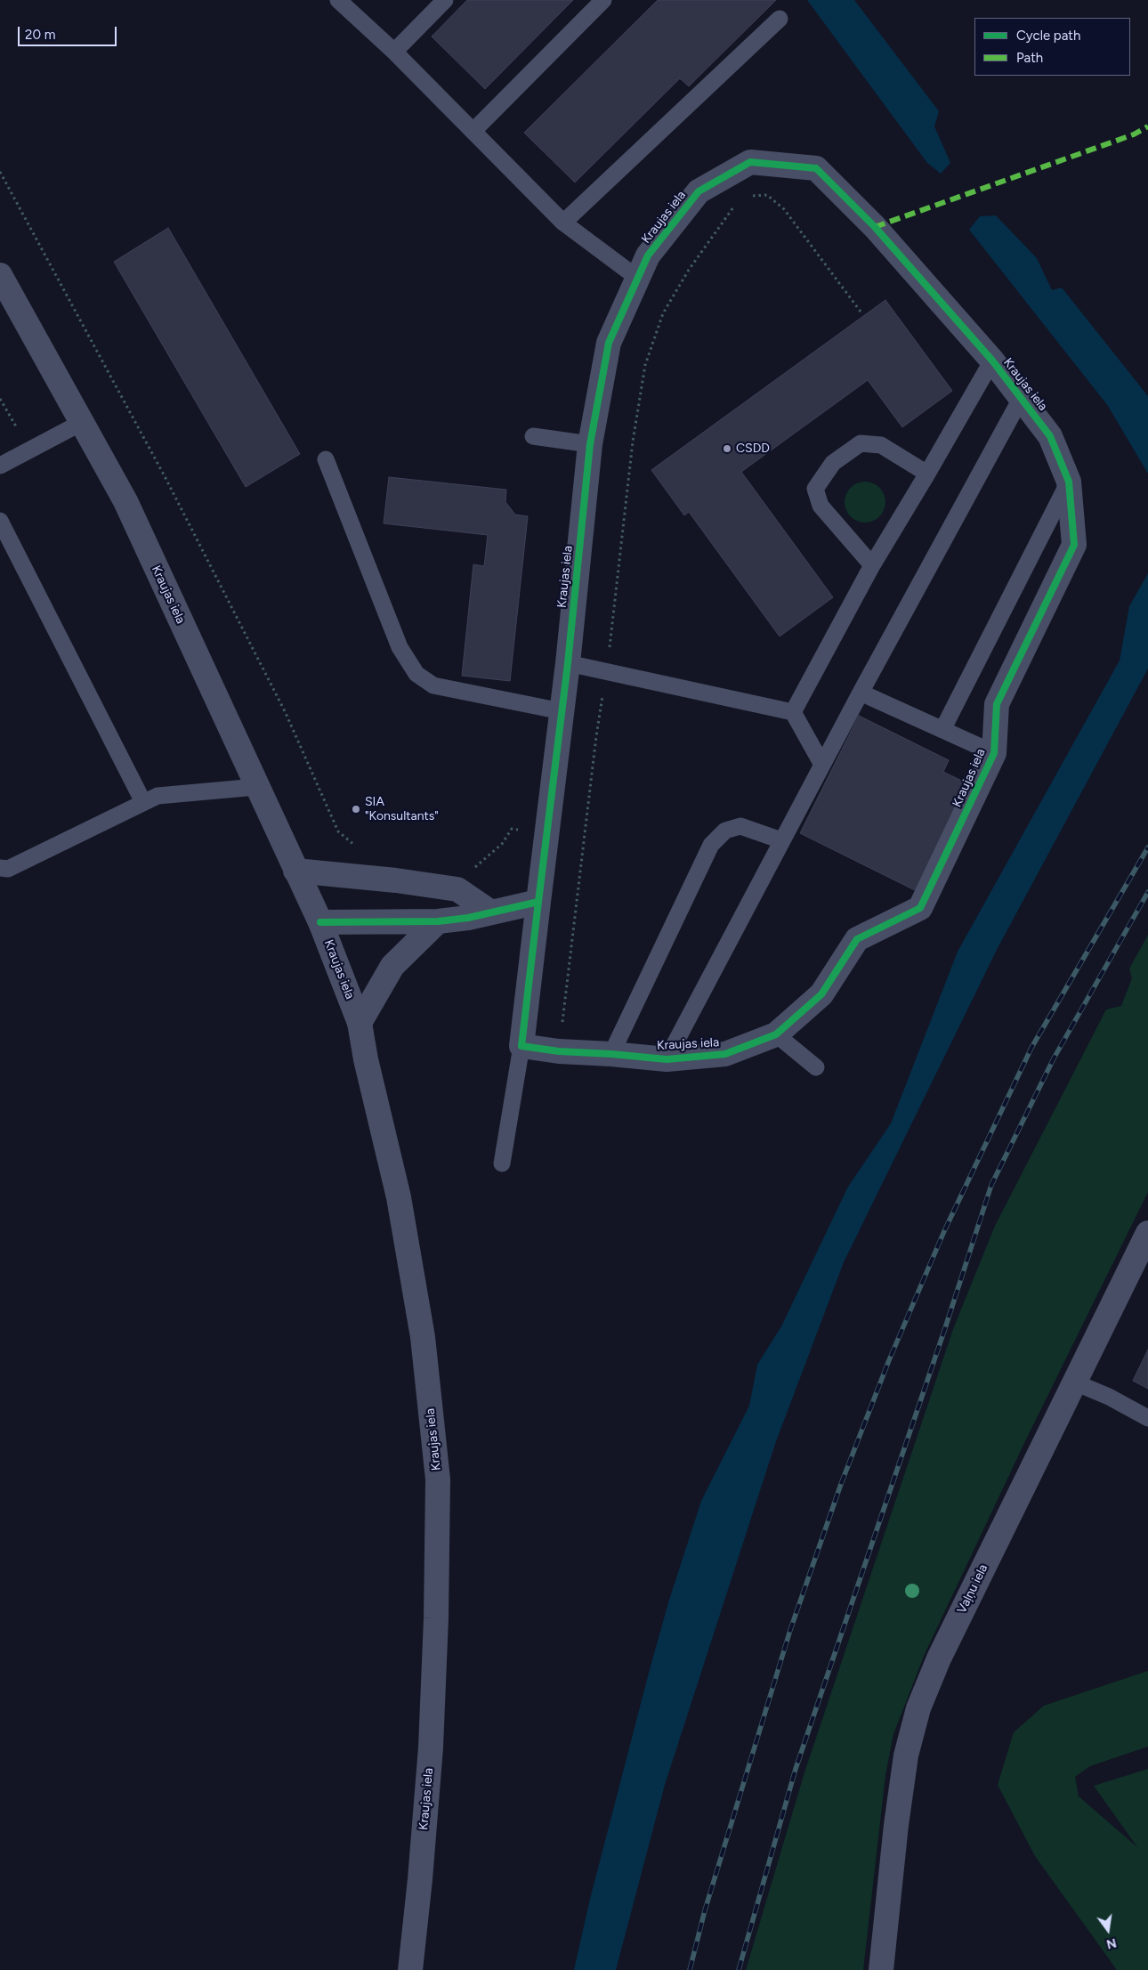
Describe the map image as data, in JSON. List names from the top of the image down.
{
  "streets": {
    "street": ["Kraujas iela", "Vaļņu iela"]
  },
  "places": ["CSDD", "SIA \"Konsultants\""],
  "legend": ["Cycle path", "Path"],
  "scale_bar": "20 m",
  "north": "bottom"
}
